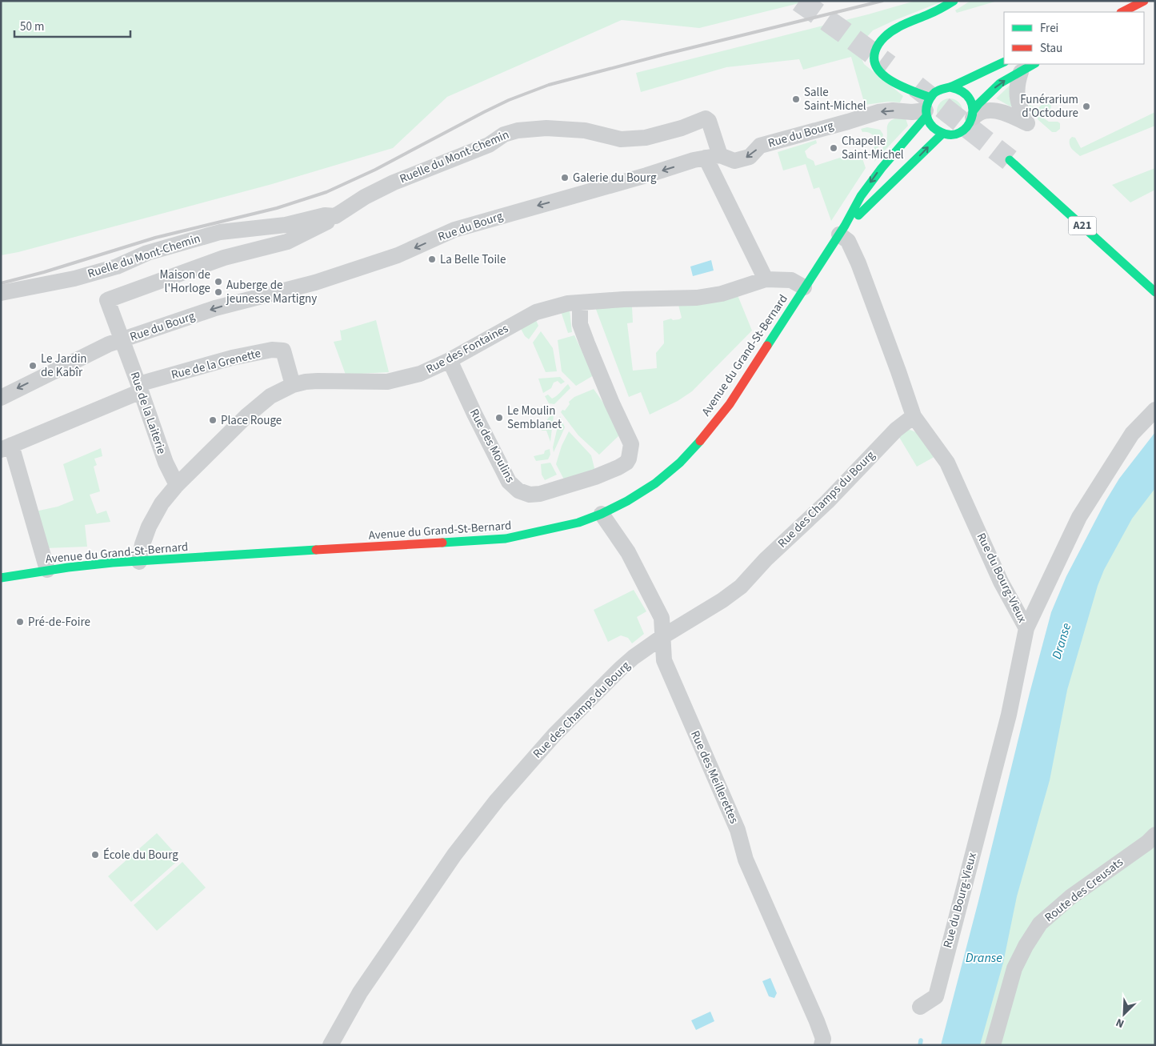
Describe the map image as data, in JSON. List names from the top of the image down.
{
  "streets": {
    "main road": ["A21", "Avenue du Grand-St-Bernard"],
    "street": [
      "Rue du Bourg",
      "Ruelle du Mont-Chemin",
      "Rue des Fontaines",
      "Rue de la Grenette",
      "Rue de la Laiterie",
      "Rue des Moulins",
      "Rue des Champs du Bourg",
      "Rue du Bourg-Vieux",
      "Rue des Meillerettes",
      "Route des Creusats"
    ]
  },
  "crossings": [
    ["Rue du Bourg", "Ruelle du Mont-Chemin"],
    ["Rue du Bourg", "Avenue du Grand-St-Bernard"],
    ["Rue du Bourg", "Rue de la Laiterie"],
    ["Ruelle du Mont-Chemin", "Rue de la Laiterie"],
    ["Rue des Fontaines", "Avenue du Grand-St-Bernard"],
    ["Rue des Fontaines", "Rue de la Grenette"],
    ["Rue des Fontaines", "Rue de la Laiterie"],
    ["Rue des Fontaines", "Rue des Moulins"],
    ["Avenue du Grand-St-Bernard", "Rue du Bourg-Vieux"],
    ["Avenue du Grand-St-Bernard", "Rue des Meillerettes"],
    ["Rue de la Grenette", "Rue de la Laiterie"],
    ["Rue des Champs du Bourg", "Rue du Bourg-Vieux"],
    ["Rue des Champs du Bourg", "Rue des Meillerettes"]
  ],
  "one_way": ["Rue du Bourg"],
  "water": ["Dranse"],
  "places": [
    "Salle Saint-Michel",
    "Funérarium d'Octodure",
    "Chapelle Saint-Michel",
    "Galerie du Bourg",
    "La Belle Toile",
    "Maison de l'Horloge",
    "Auberge de jeunesse Martigny",
    "Le Jardin de Kabîr",
    "Le Moulin Semblanet",
    "Place Rouge",
    "Pré-de-Foire",
    "École du Bourg"
  ],
  "legend": ["Frei", "Stau"],
  "scale_bar": "50 m",
  "north": "bottom left"
}
